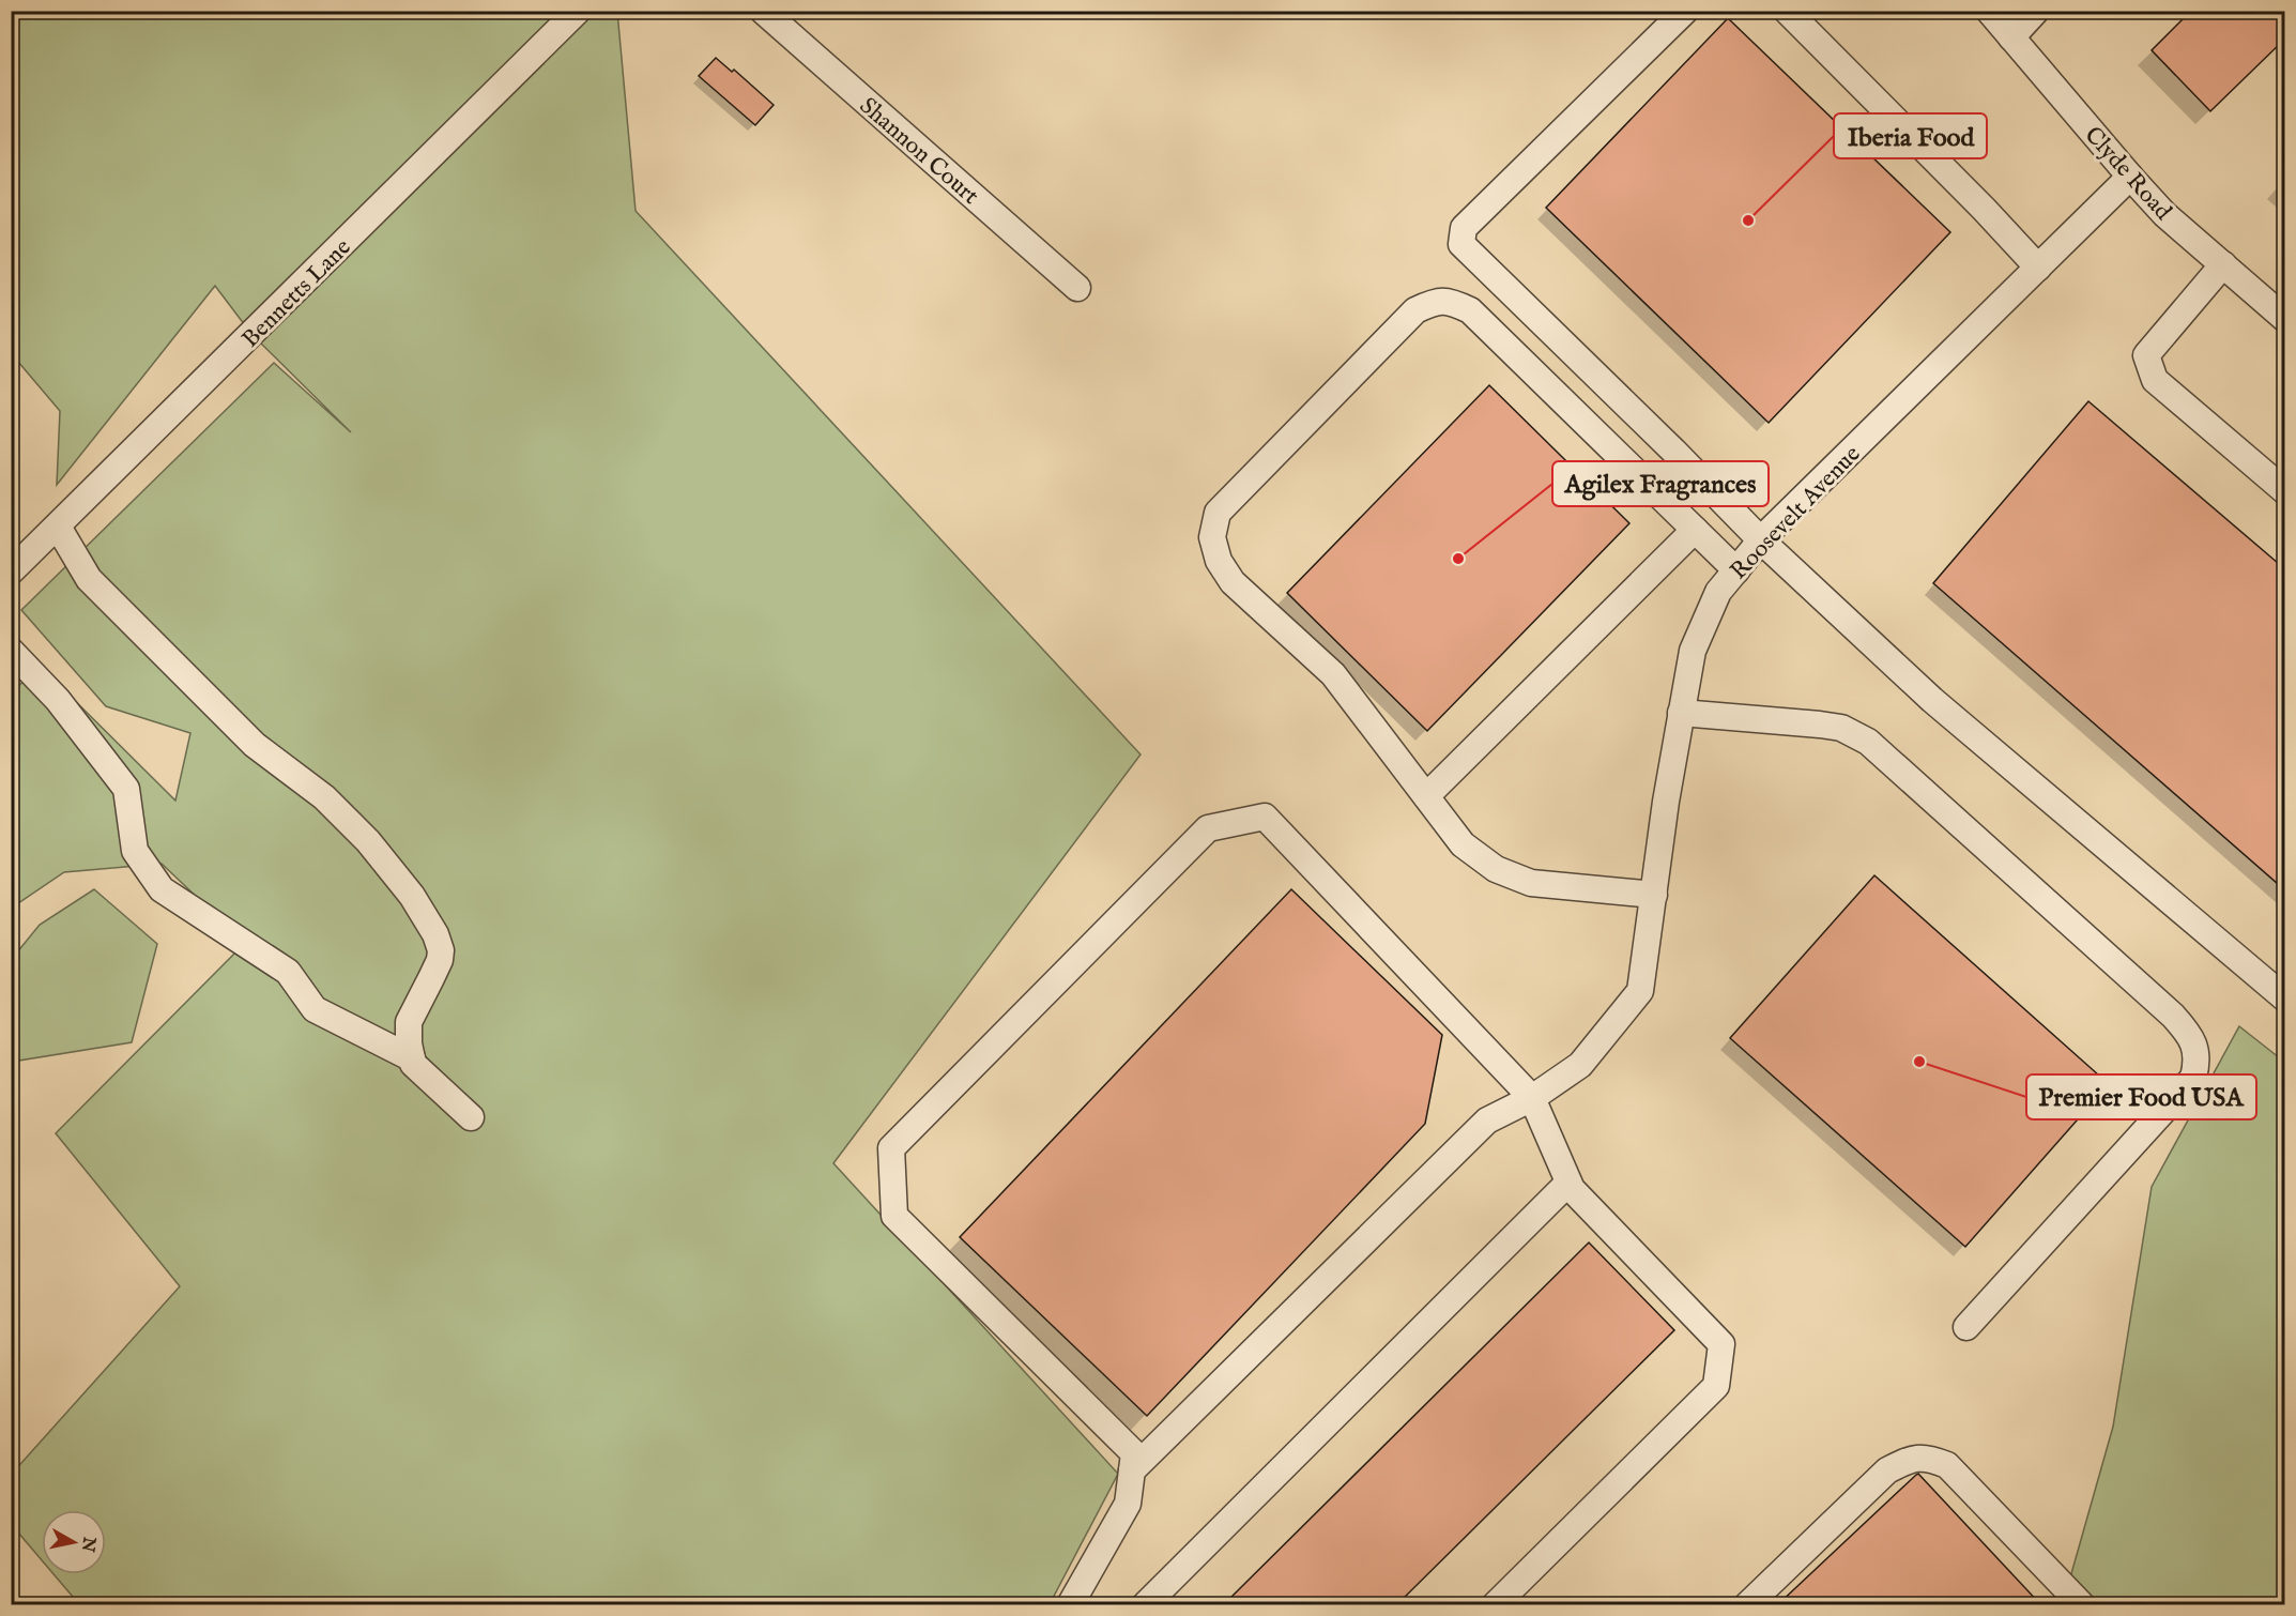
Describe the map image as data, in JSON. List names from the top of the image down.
{
  "streets": {
    "street": [
      "Shannon Court",
      "Clyde Road",
      "Bennetts Lane",
      "Roosevelt Avenue"
    ]
  },
  "crossings": [
    ["Clyde Road", "Roosevelt Avenue"]
  ],
  "places": ["Iberia Food", "Agilex Fragrances", "Premier Food USA"],
  "north": "right"
}
